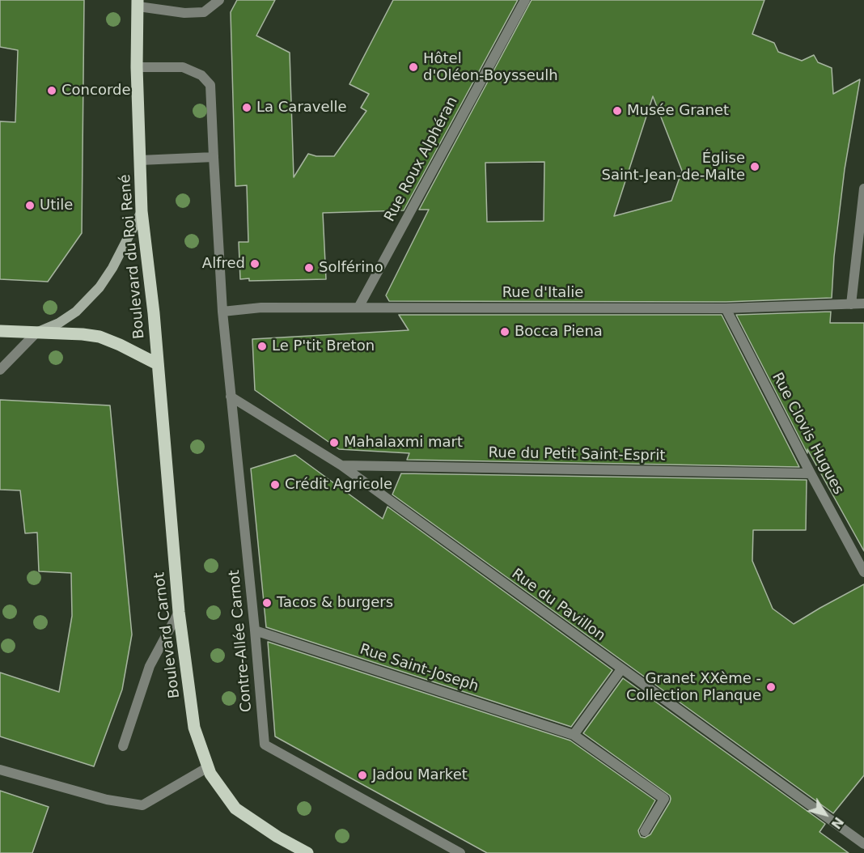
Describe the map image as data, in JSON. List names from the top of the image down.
{
  "streets": {
    "main road": ["Boulevard du Roi René", "Boulevard Carnot"],
    "street": [
      "Rue Roux Alphéran",
      "Rue d'Italie",
      "Rue Clovis Hugues",
      "Rue du Petit Saint-Esprit",
      "Rue du Pavillon",
      "Contre-Allée Carnot",
      "Rue Saint-Joseph"
    ]
  },
  "crossings": [
    ["Rue Roux Alphéran", "Rue d'Italie"],
    ["Boulevard du Roi René", "Boulevard Carnot"],
    ["Boulevard du Roi René", "Contre-Allée Carnot"],
    ["Rue d'Italie", "Rue Clovis Hugues"],
    ["Rue d'Italie", "Contre-Allée Carnot"],
    ["Rue Clovis Hugues", "Rue du Petit Saint-Esprit"],
    ["Rue du Petit Saint-Esprit", "Rue du Pavillon"],
    ["Rue du Pavillon", "Contre-Allée Carnot"],
    ["Contre-Allée Carnot", "Rue Saint-Joseph"]
  ],
  "places": [
    "Hôtel d'Oléon-Boysseulh",
    "Concorde",
    "La Caravelle",
    "Musée Granet",
    "Église Saint-Jean-de-Malte",
    "Utile",
    "Alfred",
    "Solférino",
    "Bocca Piena",
    "Le P'tit Breton",
    "Mahalaxmi mart",
    "Crédit Agricole",
    "Tacos & burgers",
    "Granet XXème - Collection Planque",
    "Jadou Market"
  ],
  "north": "bottom right"
}
